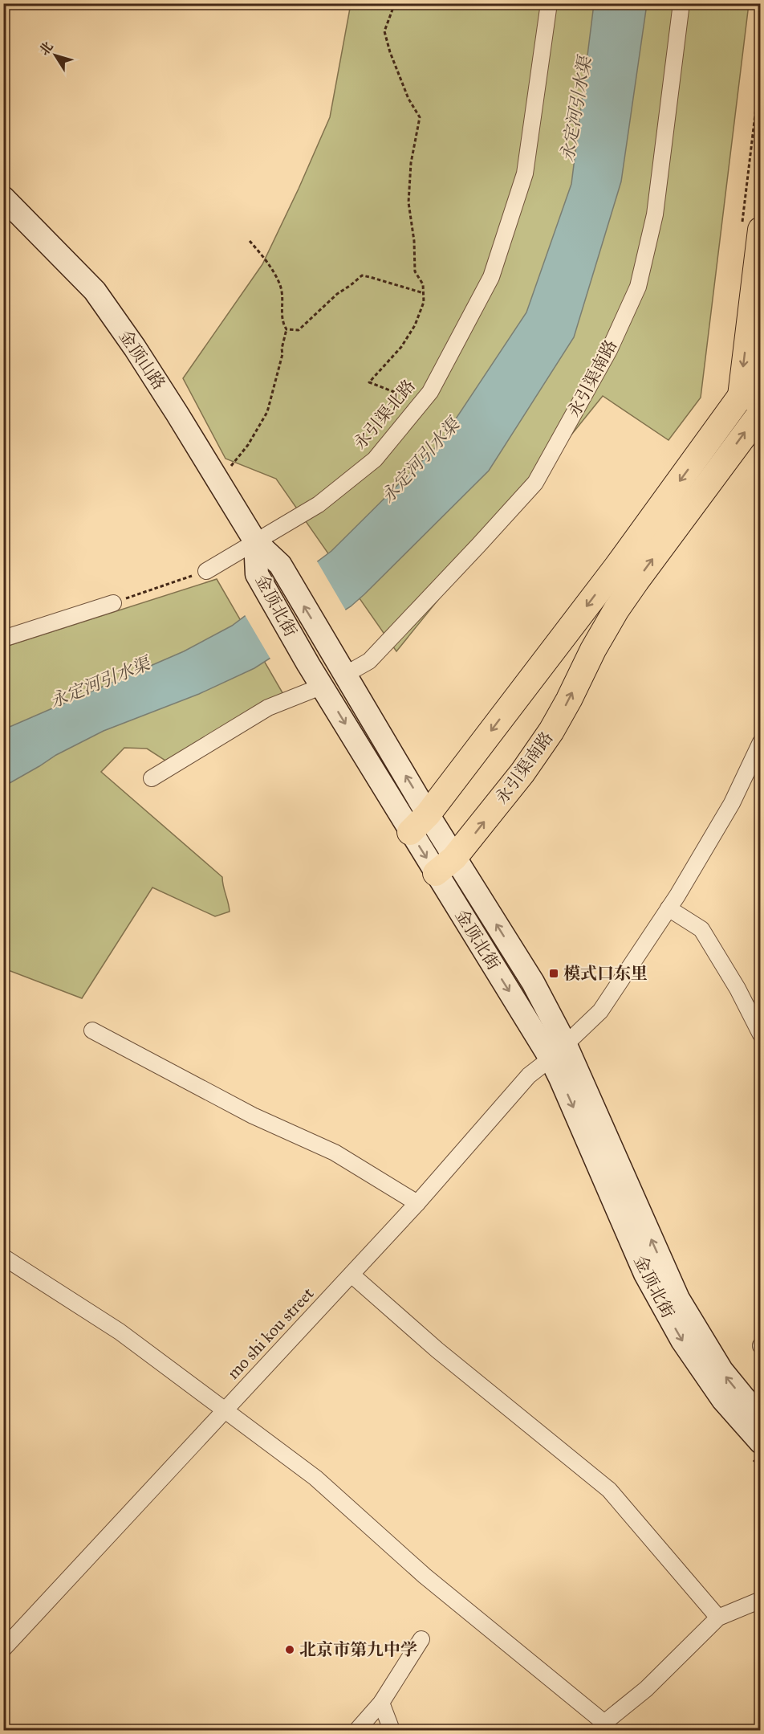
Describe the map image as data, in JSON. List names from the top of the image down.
{
  "streets": {
    "main road": ["金顶山路", "永引渠南路", "金顶北街"],
    "street": ["永引渠北路", "mo shi kou street"]
  },
  "crossings": [
    ["金顶山路", "永引渠北路"],
    ["金顶山路", "金顶北街"],
    ["永引渠南路", "金顶北街"],
    ["永引渠北路", "金顶北街"],
    ["金顶北街", "mo shi kou street"]
  ],
  "water": ["永定河引水渠"],
  "places": {
    "transit": ["模式口东里"],
    "other": ["北京市第九中学"]
  },
  "north": "top left"
}
